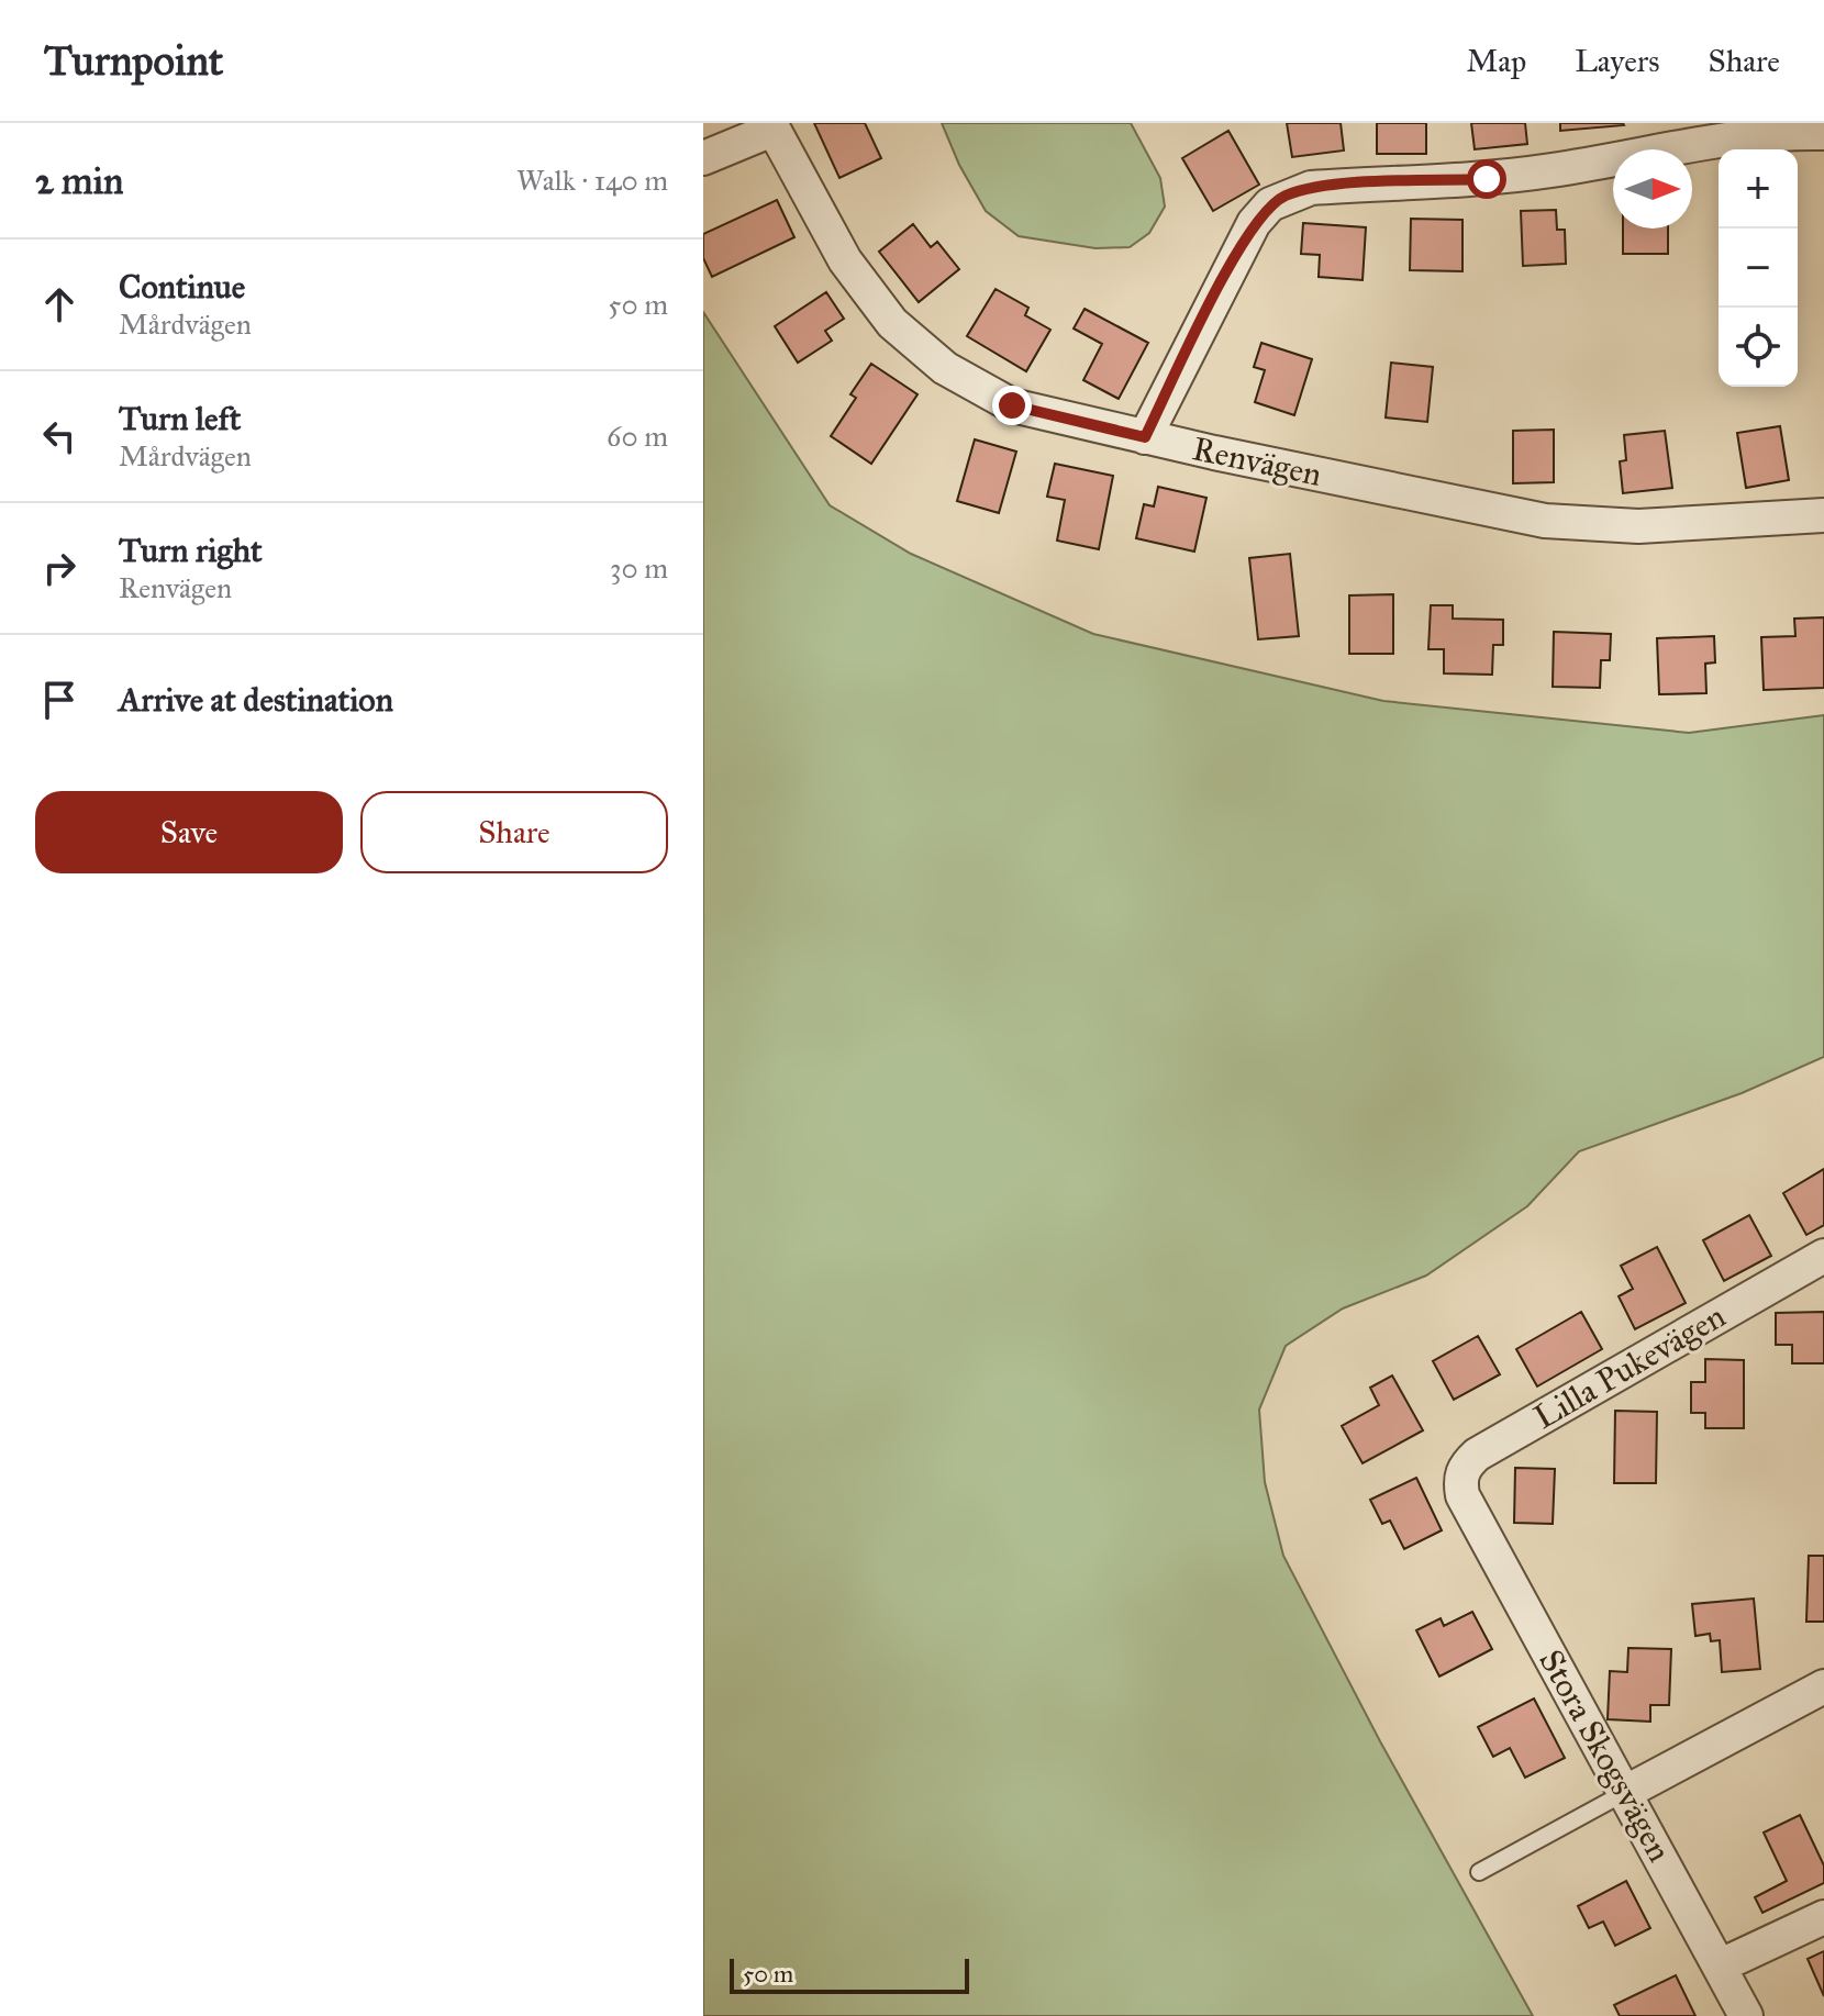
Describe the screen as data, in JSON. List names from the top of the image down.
{
  "streets": {
    "street": ["Renvägen", "Lilla Pukevägen", "Stora Skogsvägen"]
  },
  "crossings": [
    ["Lilla Pukevägen", "Stora Skogsvägen"]
  ],
  "scale_bar": "50 m",
  "north": "right",
  "page": {
    "header": "Turnpoint",
    "nav": ["Map", "Layers", "Share"],
    "heading": ["2 min", "Walk · 140 m"],
    "map_buttons": ["+", "−"],
    "list": [
      ["Continue", "Mårdvägen", "50 m"],
      ["Turn left", "Mårdvägen", "60 m"],
      ["Turn right", "Renvägen", "30 m"],
      "Arrive at destination"
    ],
    "buttons": ["Save", "Share"],
    "scale": "50 m"
  }
}
